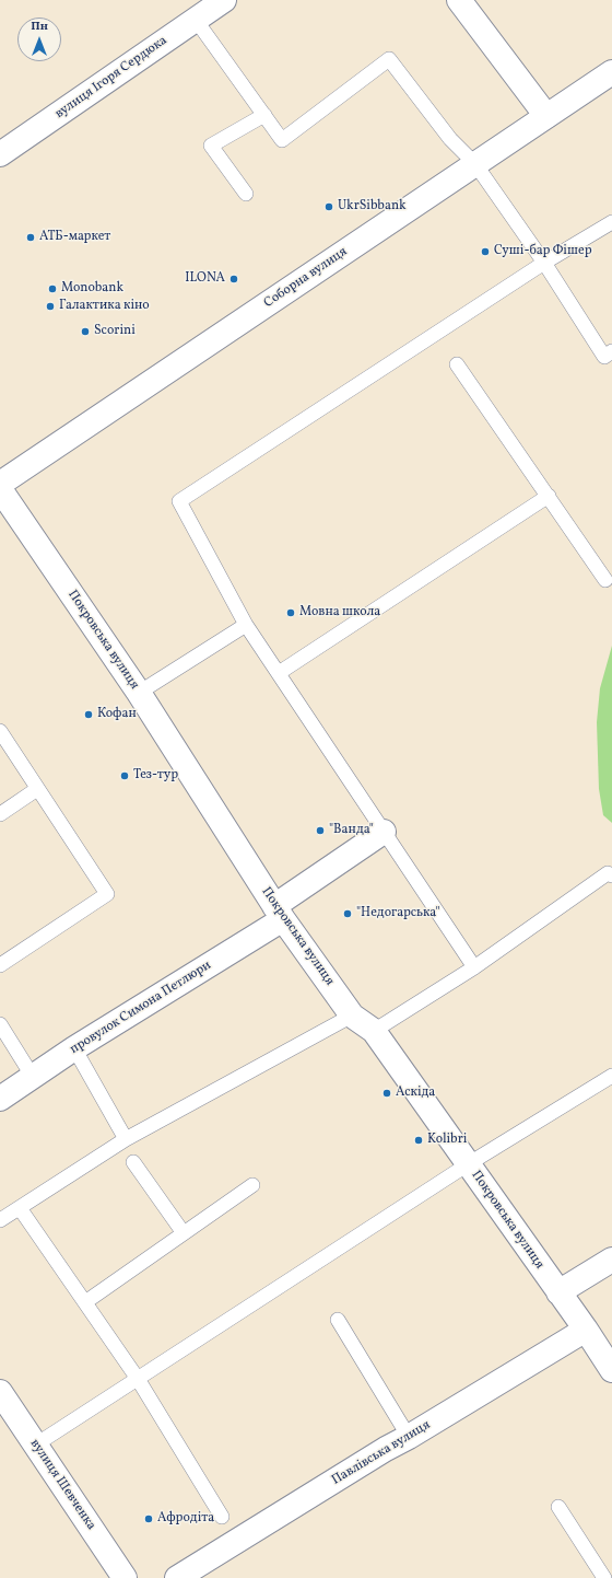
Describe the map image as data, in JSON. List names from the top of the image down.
{
  "streets": {
    "street": [
      "вулиця Ігоря Сердюка",
      "Соборна вулиця",
      "Покровська вулиця",
      "провулок Симона Петлюри",
      "Павлівська вулиця",
      "вулиця Шевченка"
    ]
  },
  "crossings": [
    ["Покровська вулиця", "провулок Симона Петлюри"],
    ["Покровська вулиця", "Павлівська вулиця"]
  ],
  "places": [
    "UkrSibbank",
    "АТБ-маркет",
    "Суші-бар Фішер",
    "ILONA",
    "Monobank",
    "Галактика кіно",
    "Scorini",
    "Мовна школа",
    "Кофан",
    "Тез-тур",
    "\"Ванда\"",
    "\"Недогарська\"",
    "Аскіда",
    "Kolibri",
    "Афродіта"
  ],
  "north": "top"
}
